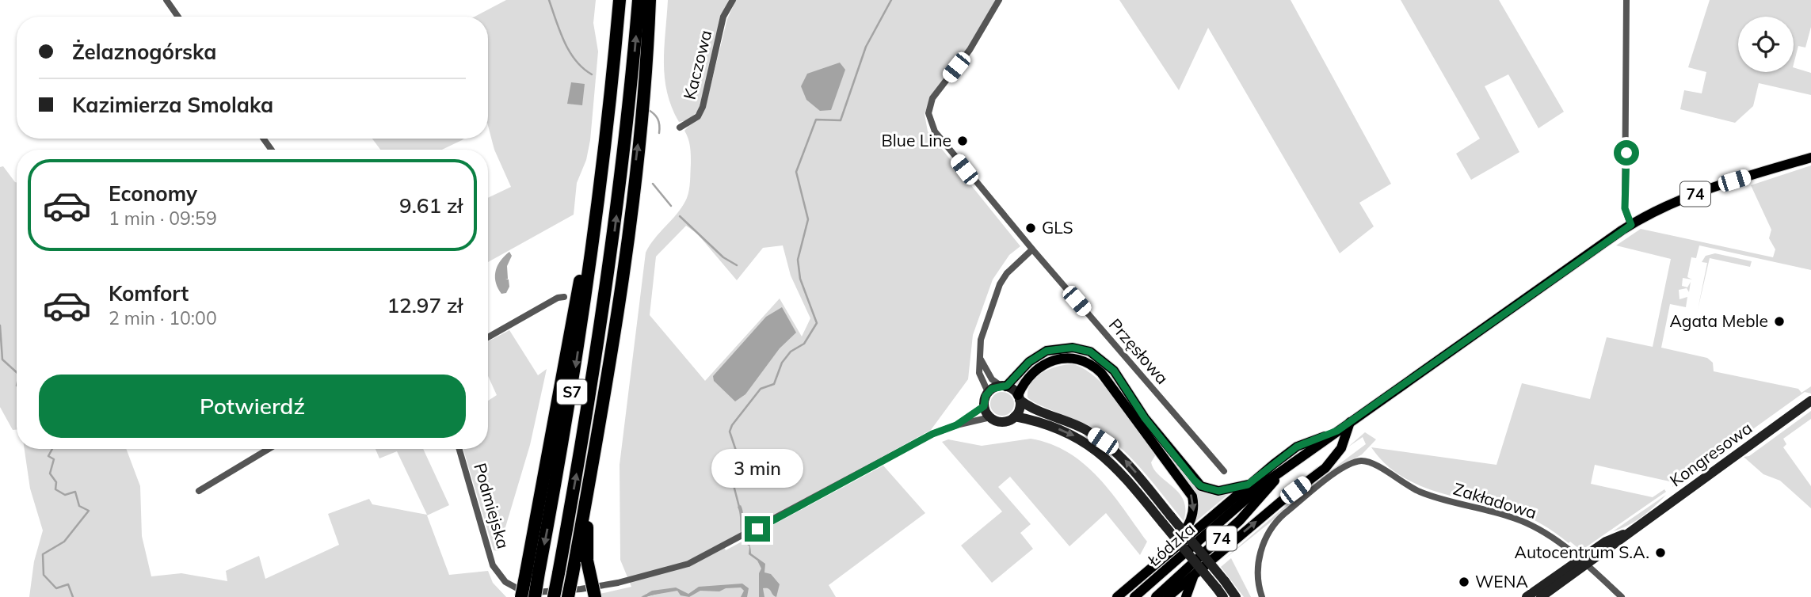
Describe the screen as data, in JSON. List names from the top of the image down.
{
  "streets": {
    "highway": ["S7"],
    "main road": ["74", "Łódzka"],
    "street": [
      "Kaczowa",
      "Przęsłowa",
      "Kongresowa",
      "Zakładowa",
      "Podmiejska"
    ]
  },
  "crossings": [
    ["Kongresowa", "Zakładowa"]
  ],
  "places": [
    "Blue Line",
    "GLS",
    "Agata Meble",
    "Autocentrum S.A.",
    "WENA"
  ],
  "page": {
    "banner": ["Żelaznogórska", "Kazimierza Smolaka"],
    "list": [
      {
        "name": "Economy",
        "note": "1 min · 09:59",
        "value": "9.61 zł"
      },
      {
        "name": "Komfort",
        "note": "2 min · 10:00",
        "value": "12.97 zł"
      }
    ],
    "buttons": "Potwierdź",
    "bubble": "3 min"
  }
}
